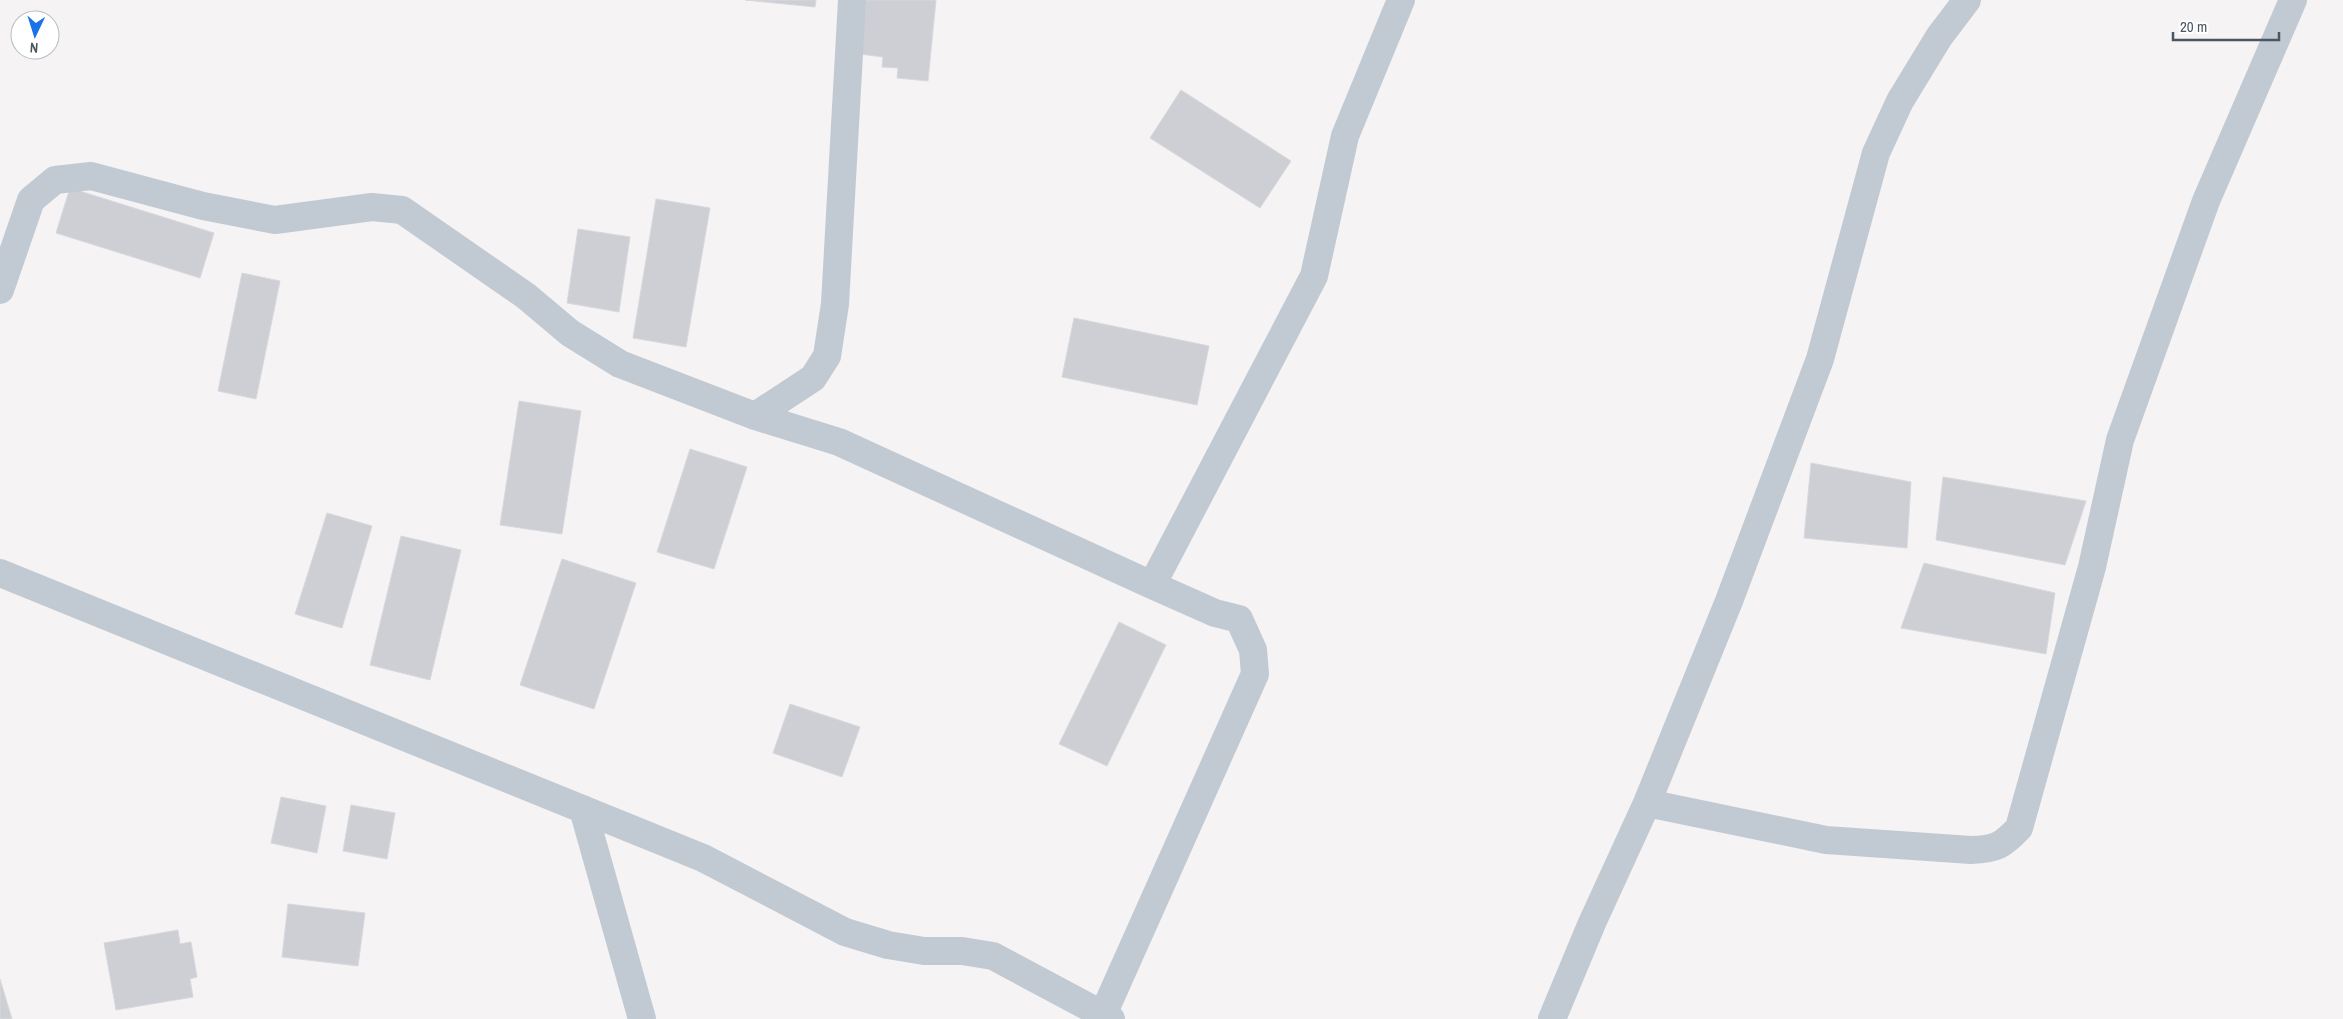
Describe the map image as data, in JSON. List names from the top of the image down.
{
  "scale_bar": "20 m",
  "north": "bottom"
}
